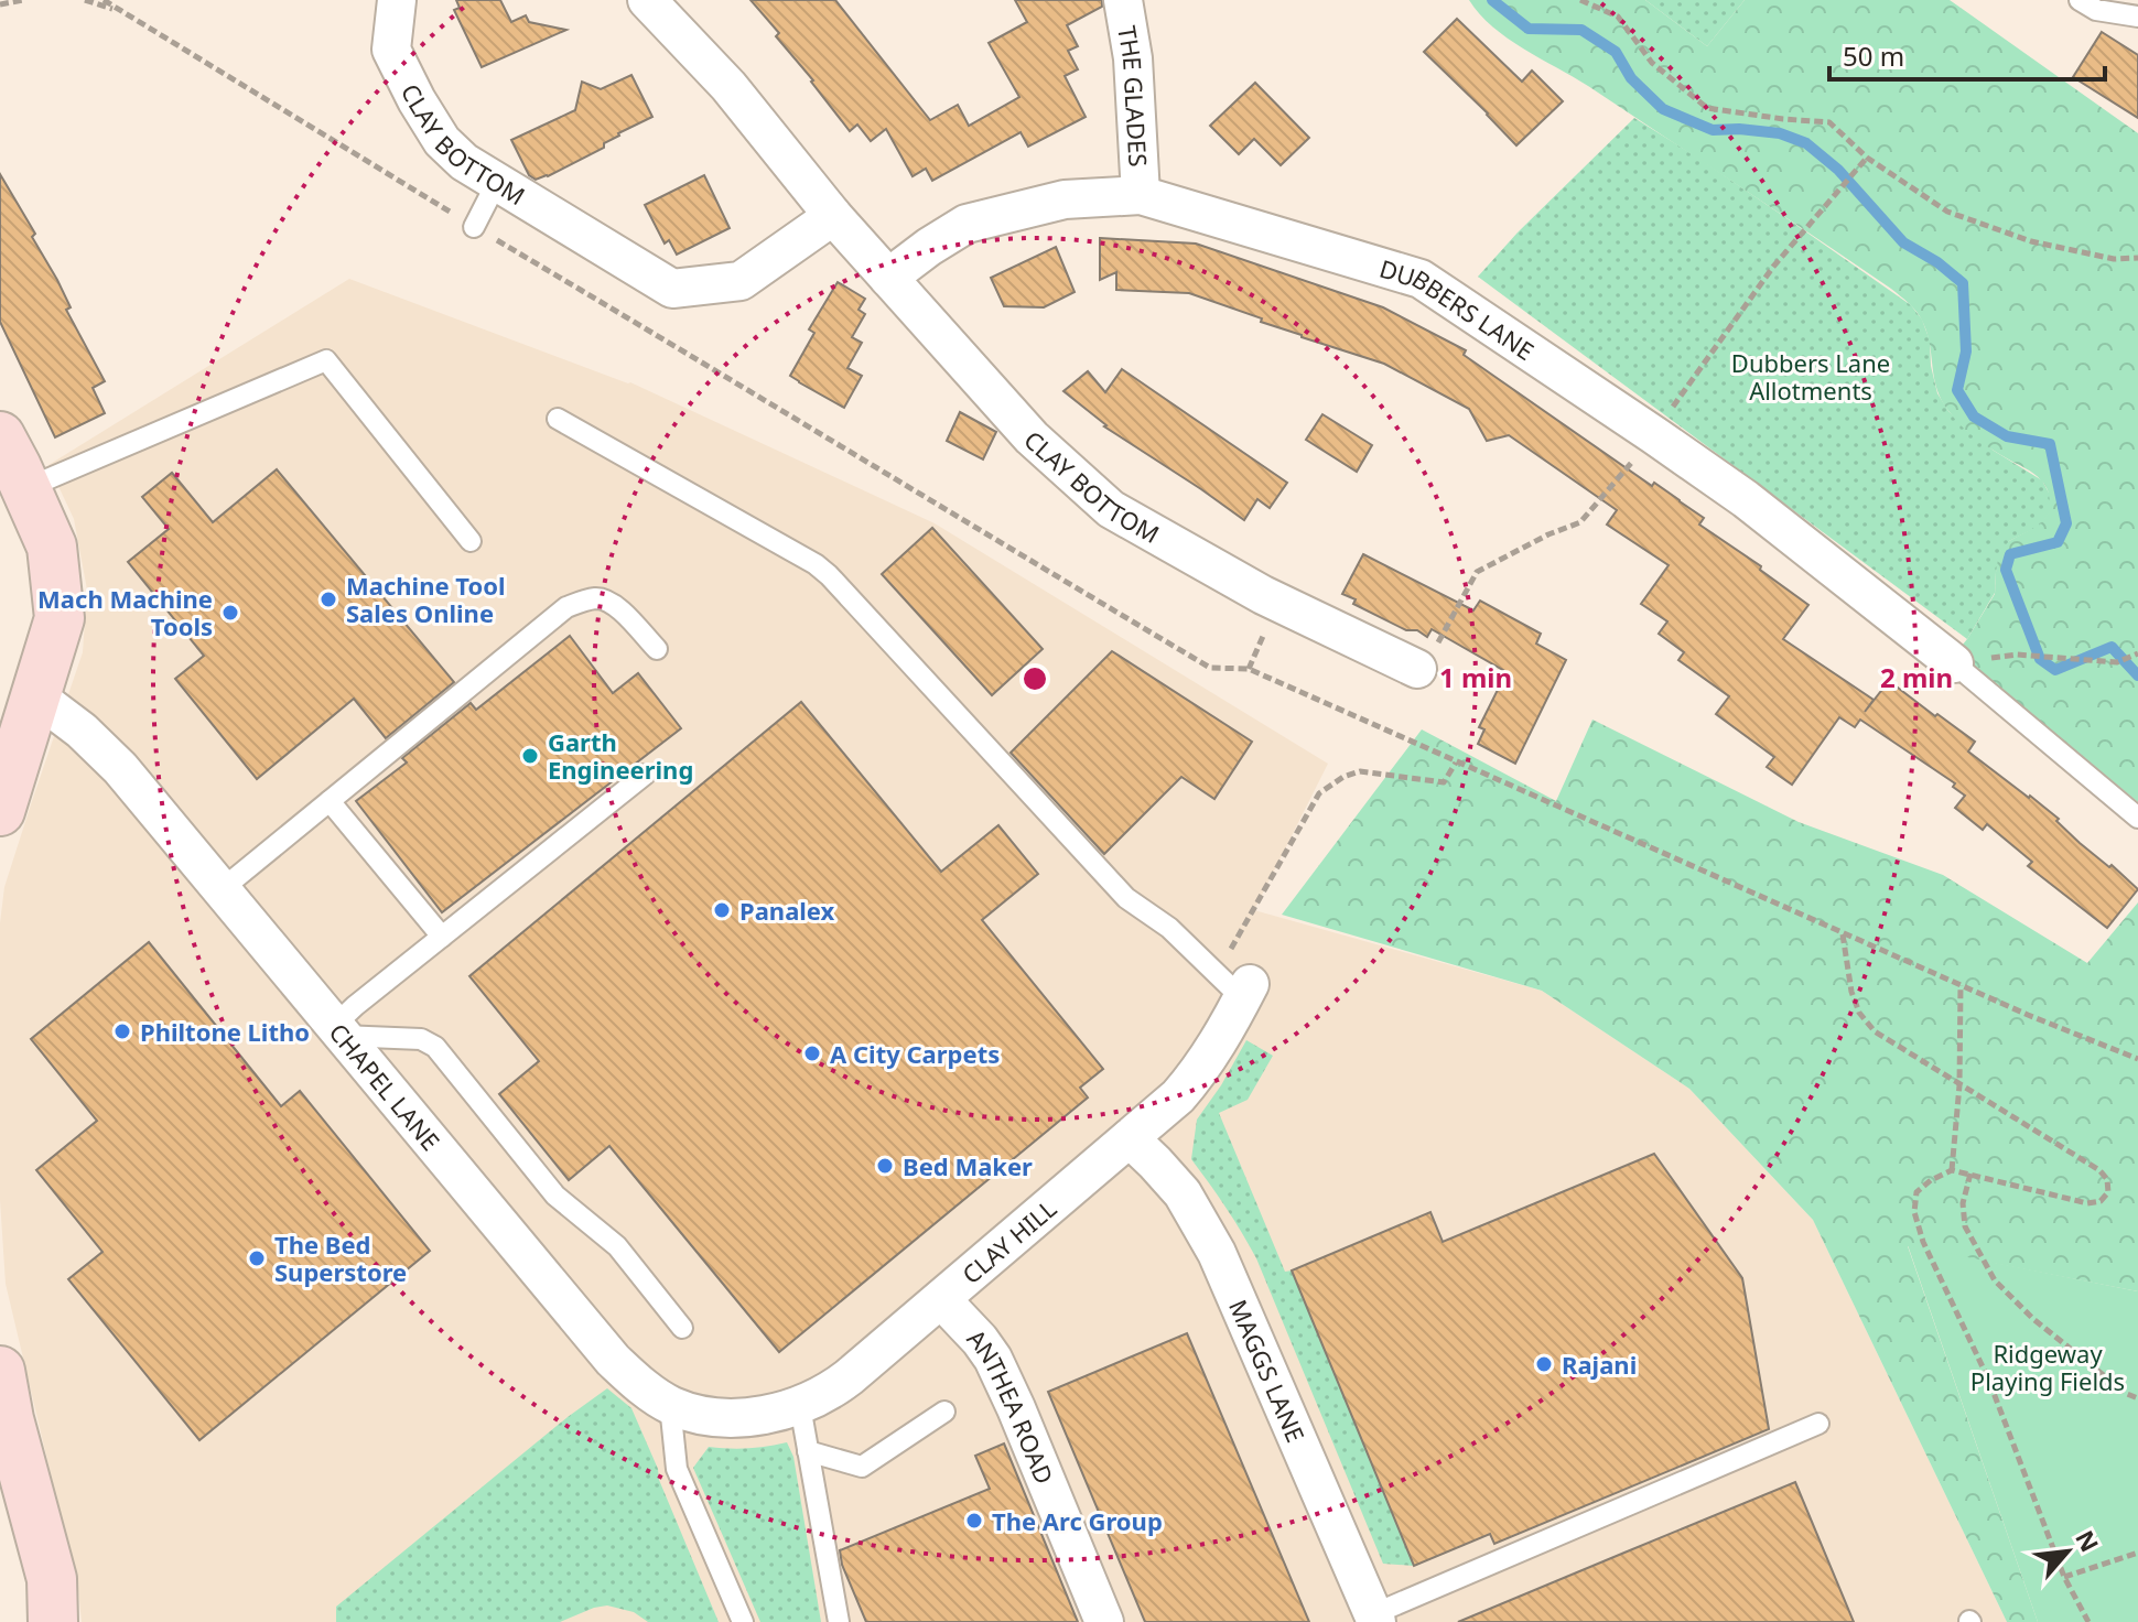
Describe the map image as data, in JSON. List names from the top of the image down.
{
  "streets": {
    "street": [
      "THE GLADES",
      "CLAY BOTTOM",
      "DUBBERS LANE",
      "CHAPEL LANE",
      "CLAY HILL",
      "MAGGS LANE",
      "ANTHEA ROAD"
    ]
  },
  "crossings": [
    ["THE GLADES", "DUBBERS LANE"],
    ["CLAY BOTTOM", "DUBBERS LANE"],
    ["CHAPEL LANE", "CLAY HILL"],
    ["CLAY HILL", "MAGGS LANE"],
    ["CLAY HILL", "ANTHEA ROAD"]
  ],
  "parks": ["Dubbers Lane Allotments", "Ridgeway Playing Fields"],
  "places": [
    "Machine Tool Sales Online",
    "Mach Machine Tools",
    "Garth Engineering",
    "Panalex",
    "Philtone Litho",
    "A City Carpets",
    "Bed Maker",
    "The Bed Superstore",
    "Rajani",
    "The Arc Group"
  ],
  "scale_bar": "50 m",
  "north": "top right",
  "rings": ["1 min", "2 min"]
}
